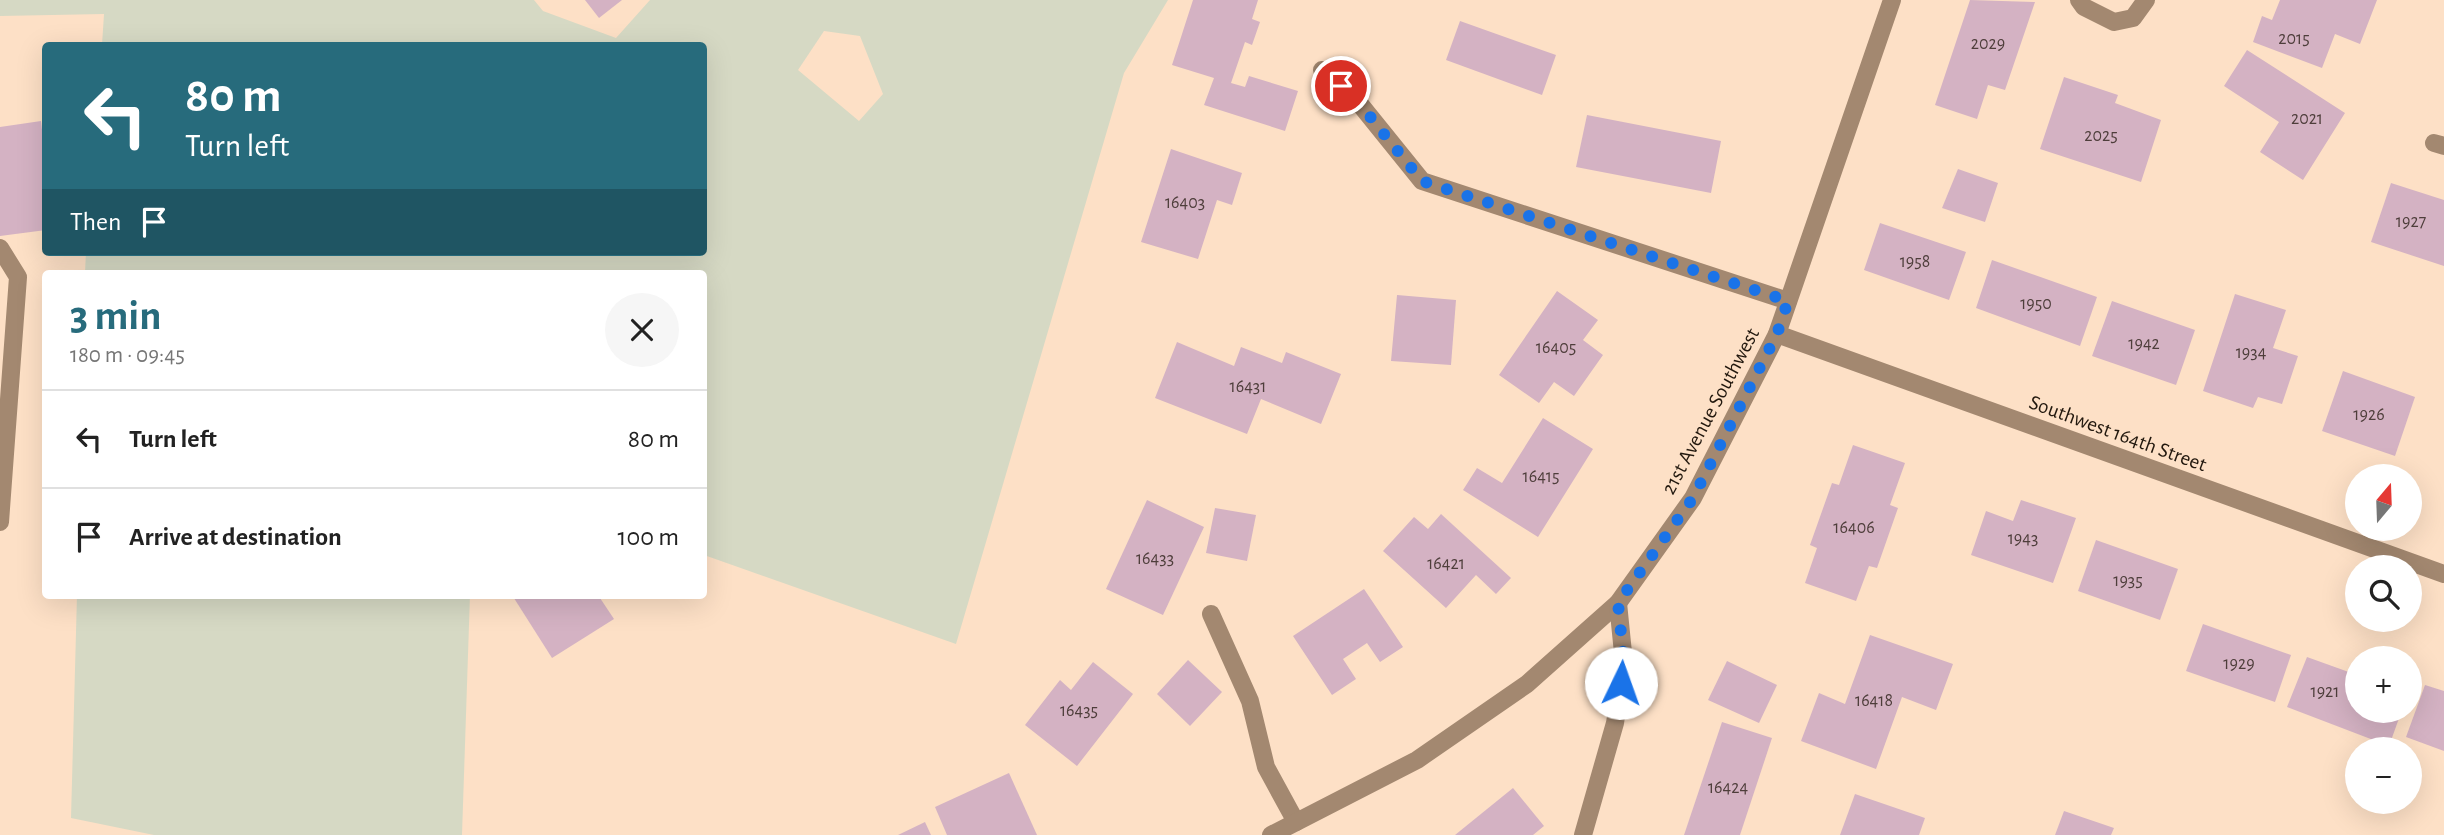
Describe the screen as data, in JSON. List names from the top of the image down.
{
  "streets": {
    "street": ["21st Avenue Southwest", "Southwest 164th Street"]
  },
  "crossings": [
    ["21st Avenue Southwest", "Southwest 164th Street"]
  ],
  "house_numbers": [
    "2015",
    "2029",
    "2021",
    "2025",
    "16403",
    "1927",
    "1958",
    "1950",
    "1942",
    "16405",
    "1934",
    "16431",
    "1926",
    "16415",
    "16406",
    "1943",
    "16433",
    "16421",
    "1935",
    "1929",
    "1921",
    "16418",
    "16435",
    "16424"
  ],
  "north": "top",
  "page": {
    "turn": ["80 m", "Turn left"],
    "then": "Then",
    "heading": ["3 min", "180 m · 09:45"],
    "list": [
      {
        "name": "Turn left",
        "value": "80 m"
      },
      {
        "name": "Arrive at destination",
        "value": "100 m"
      }
    ],
    "map_buttons": ["+", "−"]
  }
}
